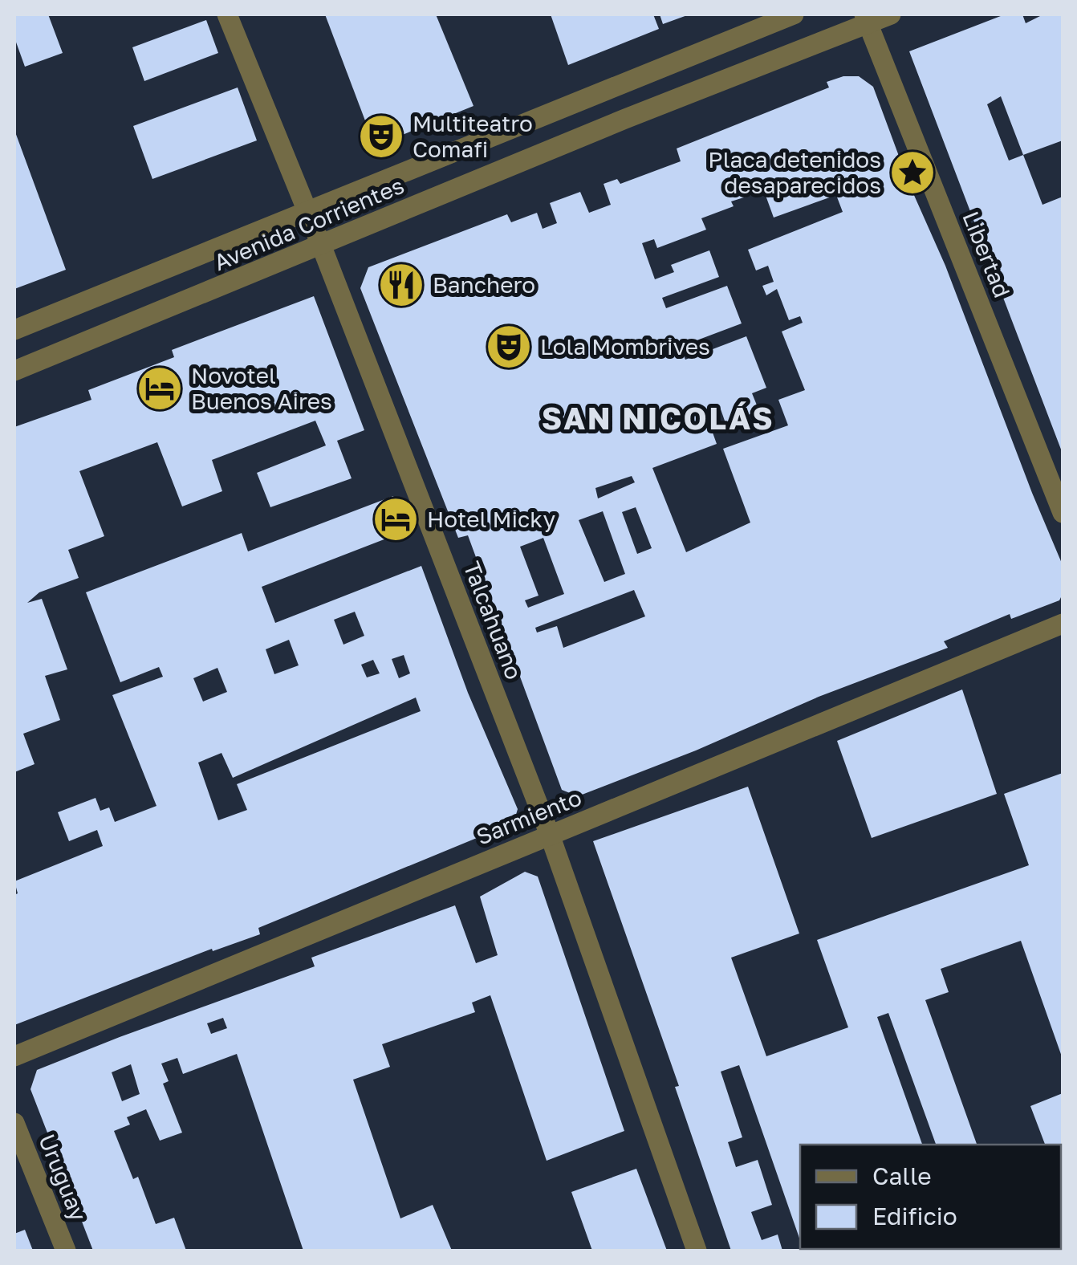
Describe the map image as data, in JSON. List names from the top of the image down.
{
  "streets": {
    "street": [
      "Avenida Corrientes",
      "Libertad",
      "Talcahuano",
      "Sarmiento",
      "Uruguay"
    ]
  },
  "crossings": [
    ["Avenida Corrientes", "Libertad"],
    ["Avenida Corrientes", "Talcahuano"],
    ["Talcahuano", "Sarmiento"]
  ],
  "districts": ["SAN NICOLÁS"],
  "places": {
    "theatre": ["Multiteatro Comafi", "Lola Mombrives"],
    "place": ["Placa detenidos desaparecidos"],
    "restaurant": ["Banchero"],
    "hotel": ["Novotel Buenos Aires", "Hotel Micky"]
  },
  "legend": ["Calle", "Edificio"]
}
